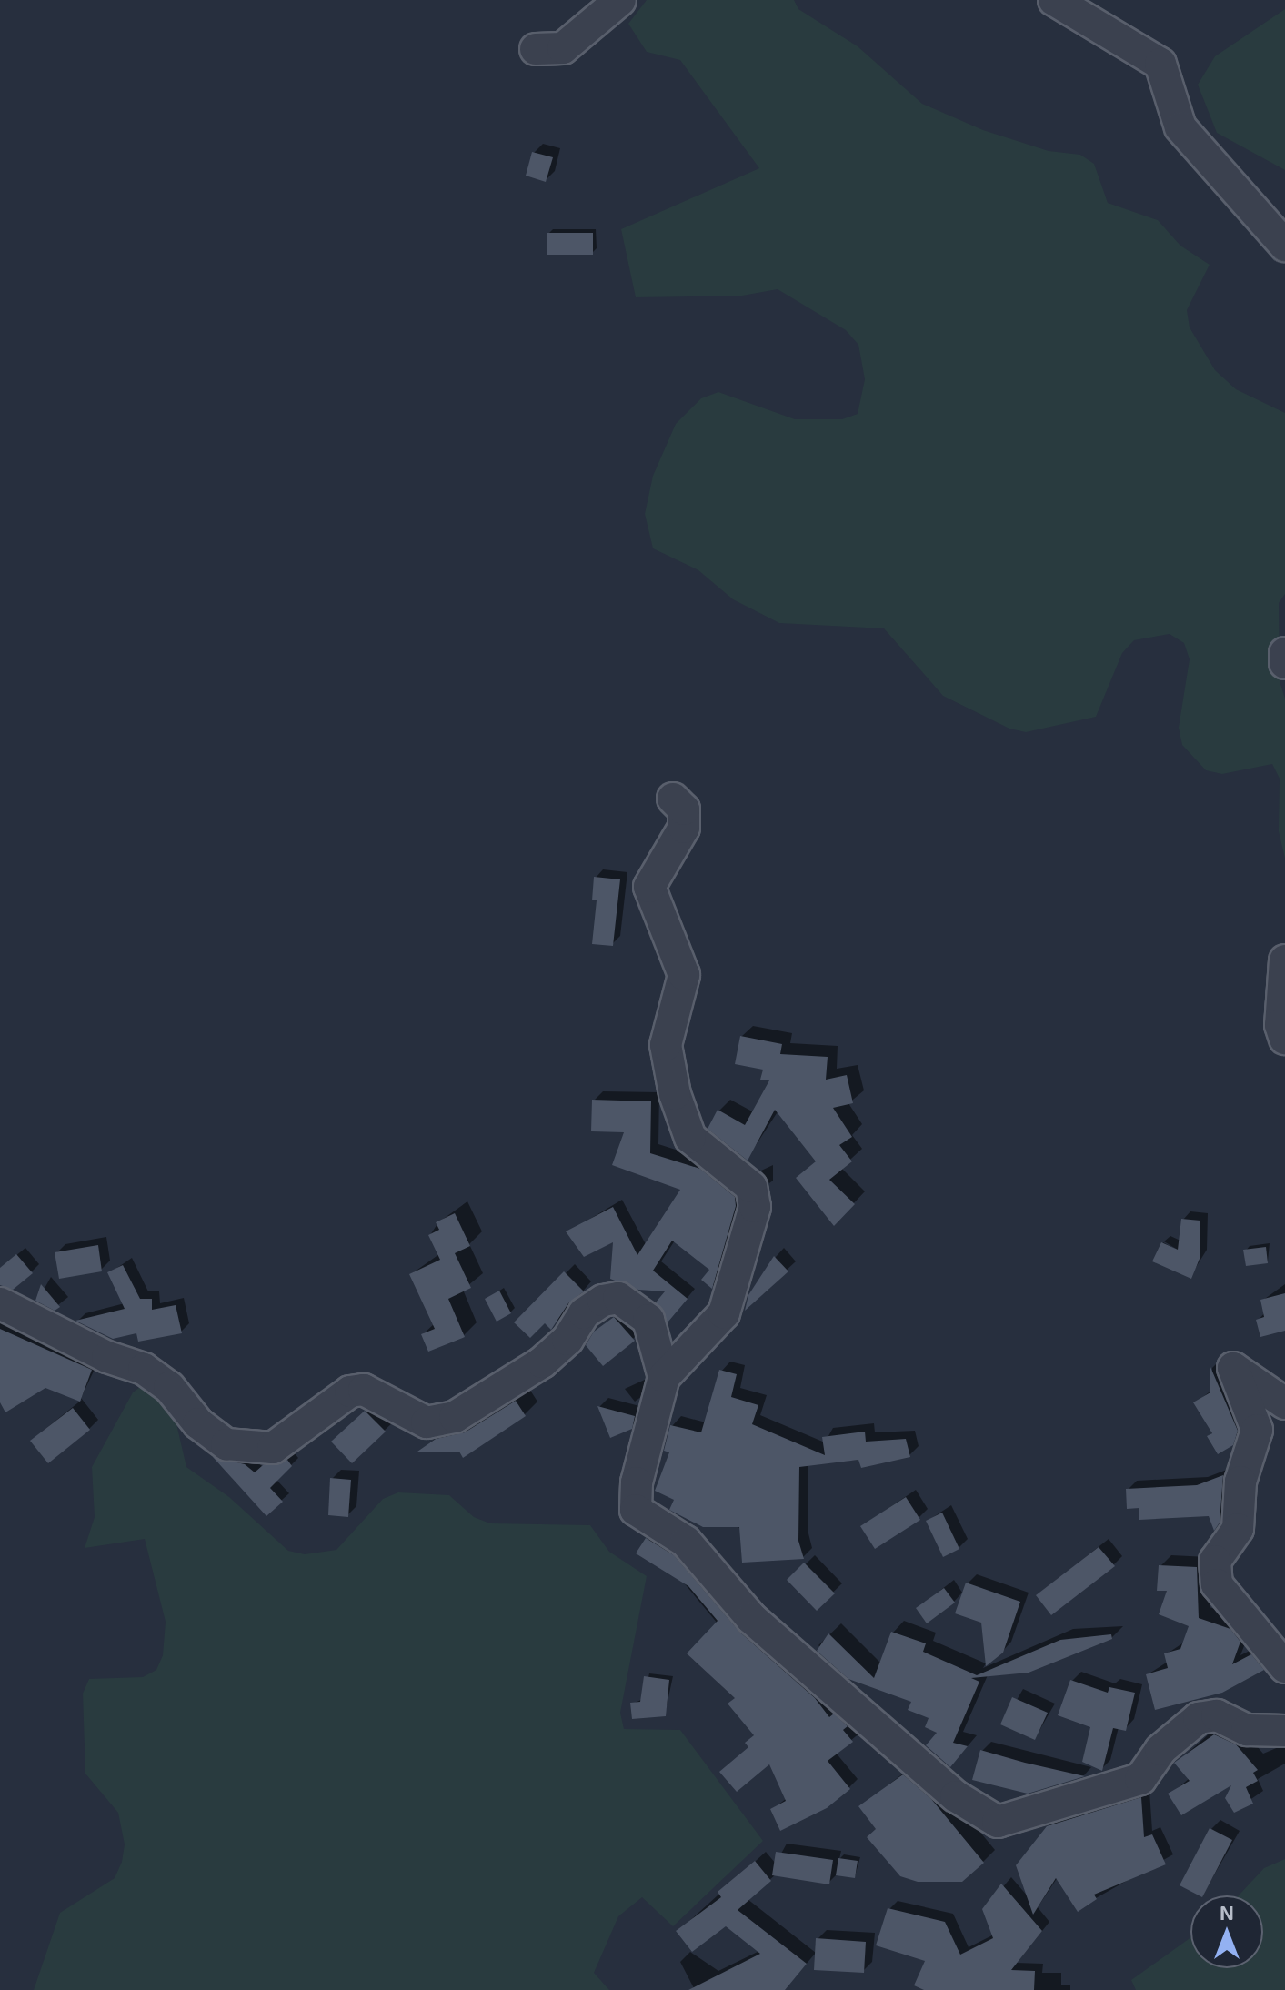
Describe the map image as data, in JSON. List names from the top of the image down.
{
  "north": "top"
}
